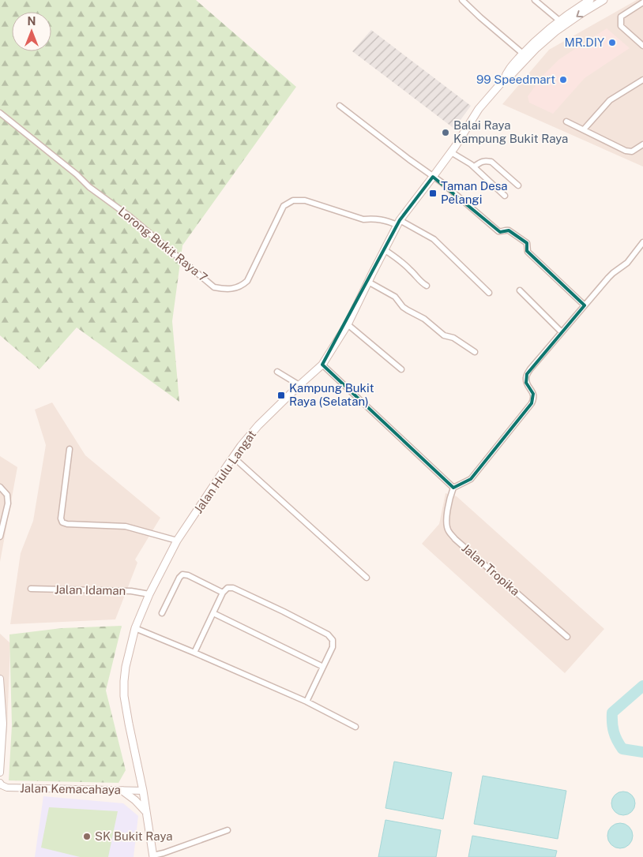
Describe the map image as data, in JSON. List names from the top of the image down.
{
  "streets": {
    "main road": ["Jalan Hulu Langat"],
    "street": [
      "Lorong Bukit Raya 7",
      "Jalan Tropika",
      "Jalan Idaman",
      "Jalan Kemacahaya"
    ]
  },
  "crossings": [
    ["Lorong Bukit Raya 7", "Jalan Hulu Langat"],
    ["Jalan Hulu Langat", "Jalan Idaman"],
    ["Jalan Hulu Langat", "Jalan Kemacahaya"]
  ],
  "places": {
    "other": [
      "MR.DIY",
      "99 Speedmart",
      "Balai Raya Kampung Bukit Raya",
      "SK Bukit Raya"
    ],
    "transit": ["Taman Desa Pelangi", "Kampung Bukit Raya (Selatan)"]
  },
  "north": "top"
}
